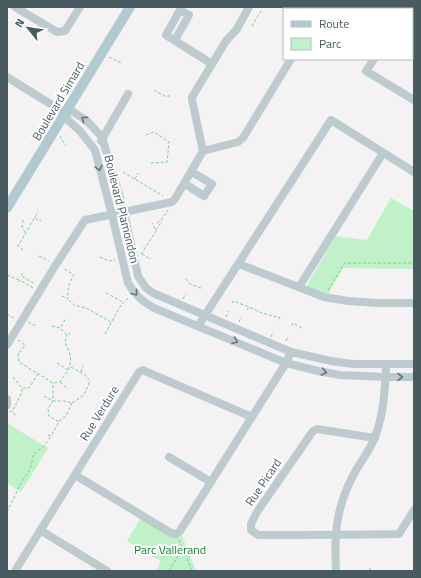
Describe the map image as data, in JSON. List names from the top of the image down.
{
  "streets": {
    "main road": ["Boulevard Simard"],
    "street": ["Boulevard Plamondon", "Rue Verdure", "Rue Picard"]
  },
  "crossings": [
    ["Boulevard Simard", "Boulevard Plamondon"]
  ],
  "parks": ["Parc Vallerand"],
  "legend": ["Route", "Parc"],
  "north": "top left"
}
